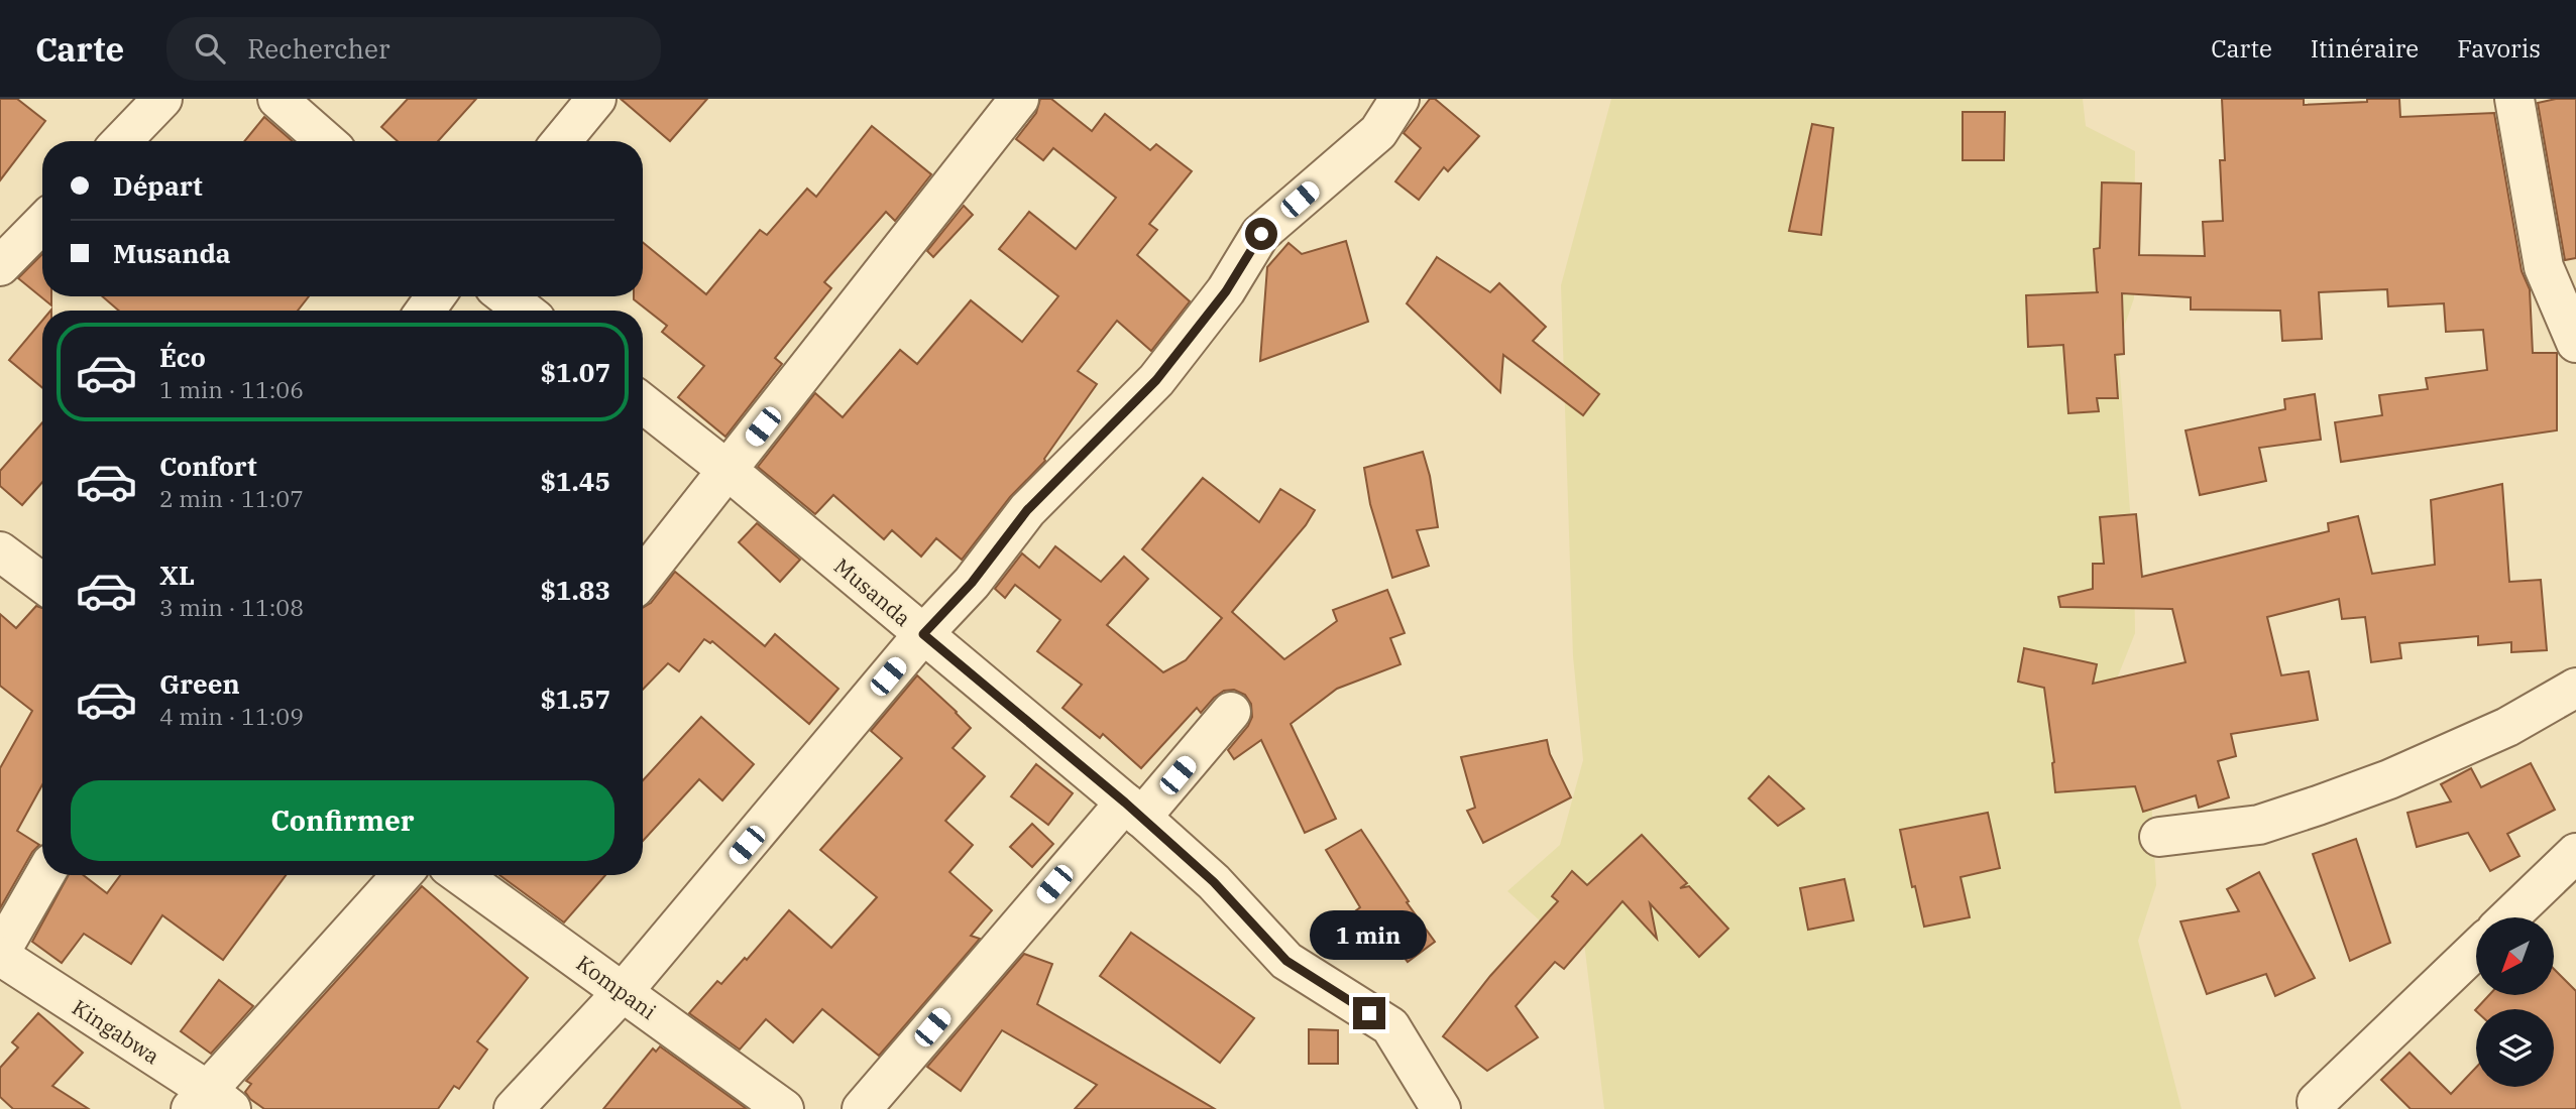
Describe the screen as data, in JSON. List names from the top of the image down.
{
  "streets": {
    "street": ["Musanda", "Kompani", "Kingabwa"]
  },
  "north": "bottom left",
  "page": {
    "header": "Carte",
    "search": "Rechercher",
    "nav": ["Carte", "Itinéraire", "Favoris"],
    "banner": ["Départ", "Musanda"],
    "list": [
      {
        "name": "Éco",
        "note": "1 min · 11:06",
        "value": "$1.07"
      },
      {
        "name": "Confort",
        "note": "2 min · 11:07",
        "value": "$1.45"
      },
      {
        "name": "XL",
        "note": "3 min · 11:08",
        "value": "$1.83"
      },
      {
        "name": "Green",
        "note": "4 min · 11:09",
        "value": "$1.57"
      }
    ],
    "buttons": "Confirmer",
    "bubble": "1 min"
  }
}
